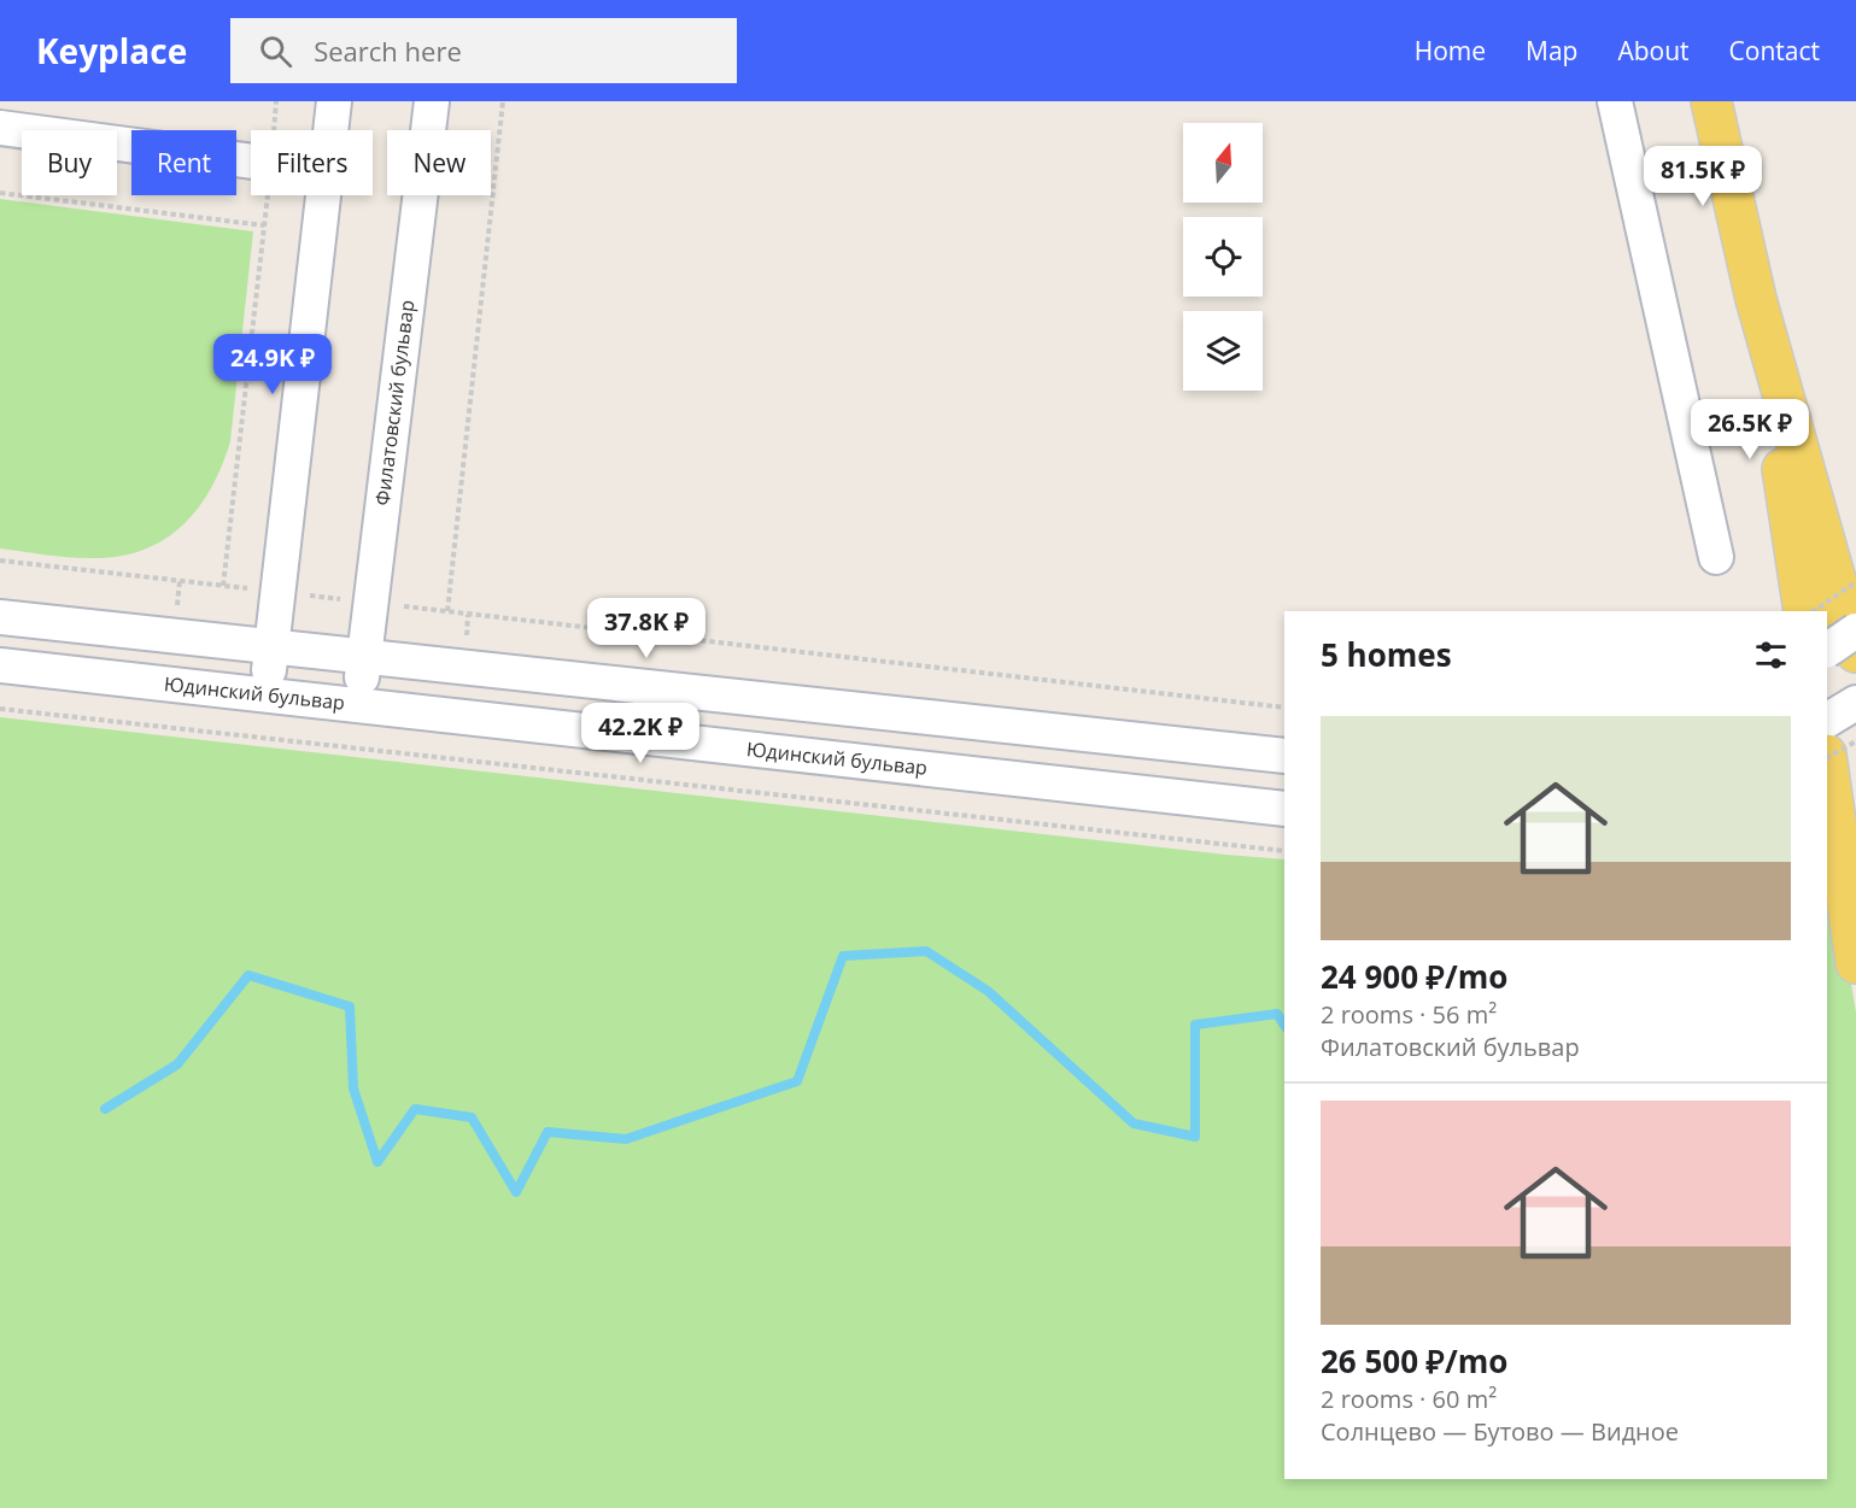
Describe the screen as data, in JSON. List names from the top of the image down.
{
  "streets": {
    "street": ["Филатовский бульвар", "Юдинский бульвар"]
  },
  "crossings": [
    ["Филатовский бульвар", "Юдинский бульвар"]
  ],
  "north": "top",
  "page": {
    "header": "Keyplace",
    "search": "Search here",
    "nav": [
      "Home",
      "Map",
      "About",
      "Contact"
    ],
    "chip": [
      "Buy",
      "Rent",
      "Filters",
      "New"
    ],
    "price": [
      "81.5K ₽",
      "24.9K ₽",
      "26.5K ₽",
      "37.8K ₽",
      "42.2K ₽"
    ],
    "heading": "5 homes",
    "list": [
      {
        "name": "24 900 ₽/mo",
        "note": "2 rooms · 56 m² · Филатовский бульвар"
      },
      {
        "name": "26 500 ₽/mo",
        "note": "2 rooms · 60 m² · Солнцево — Бутово — Видное"
      }
    ]
  }
}
